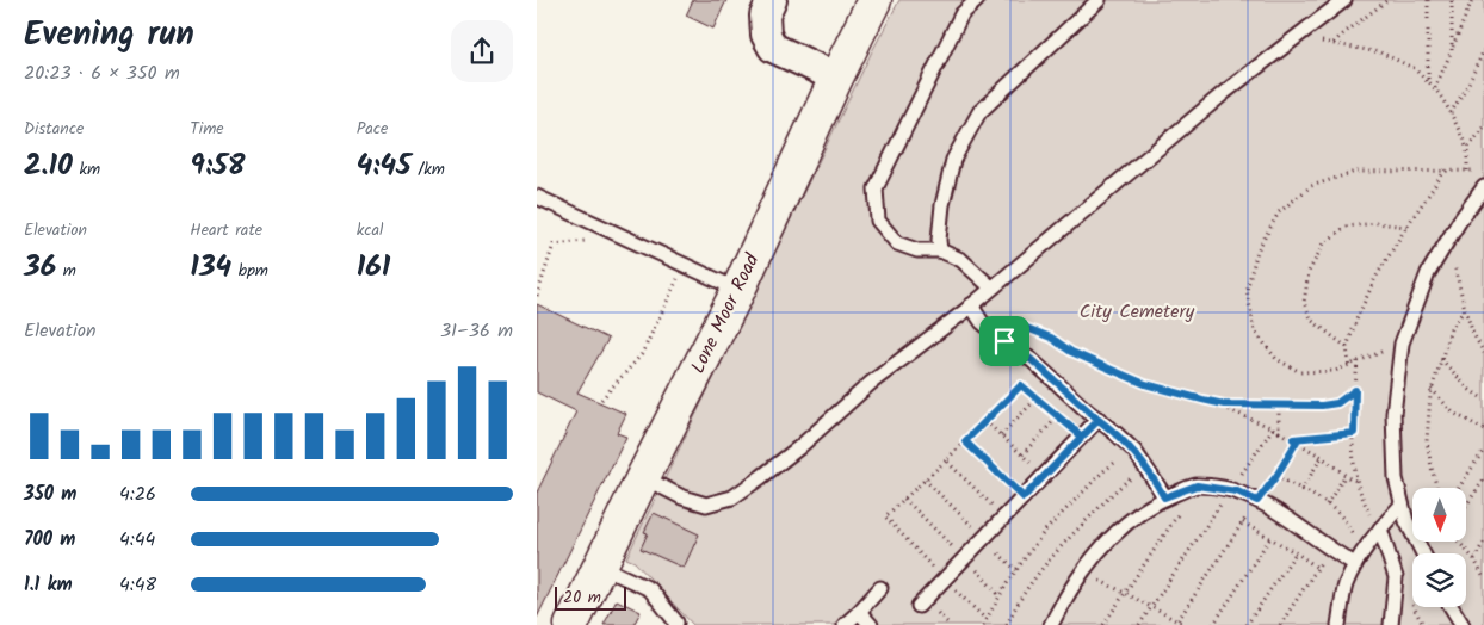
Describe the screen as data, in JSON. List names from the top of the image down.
{
  "streets": {
    "main road": ["Lone Moor Road"]
  },
  "parks": ["City Cemetery"],
  "scale_bar": "20 m",
  "north": "bottom",
  "page": {
    "heading": ["Evening run", "20:23 · 6 × 350 m"],
    "stats": [
      ["Distance", "2.10 km"],
      ["Time", "9:58"],
      ["Pace", "4:45 /km"],
      ["Elevation", "36 m"],
      ["Heart rate", "134 bpm"],
      ["kcal", "161"]
    ],
    "chart": ["Elevation", "31–36 m"],
    "list": [
      {
        "name": "350 m",
        "note": "4:26"
      },
      {
        "name": "700 m",
        "note": "4:44"
      },
      {
        "name": "1.1 km",
        "note": "4:48"
      }
    ],
    "scale": "20 m"
  }
}
